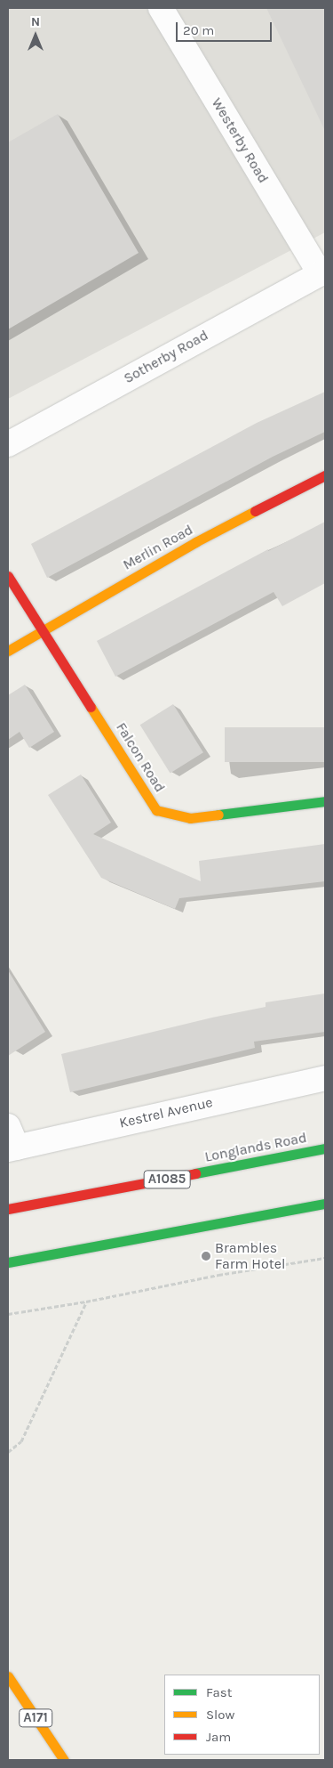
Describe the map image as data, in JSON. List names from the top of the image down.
{
  "streets": {
    "street": [
      "Westerby Road",
      "Sotherby Road",
      "Merlin Road",
      "Falcon Road",
      "Kestrel Avenue",
      "Longlands Road",
      "A1085",
      "A171"
    ]
  },
  "crossings": [
    ["Westerby Road", "Sotherby Road"],
    ["Merlin Road", "Falcon Road"]
  ],
  "places": ["Brambles Farm Hotel"],
  "legend": ["Fast", "Slow", "Jam"],
  "scale_bar": "20 m",
  "north": "top"
}
